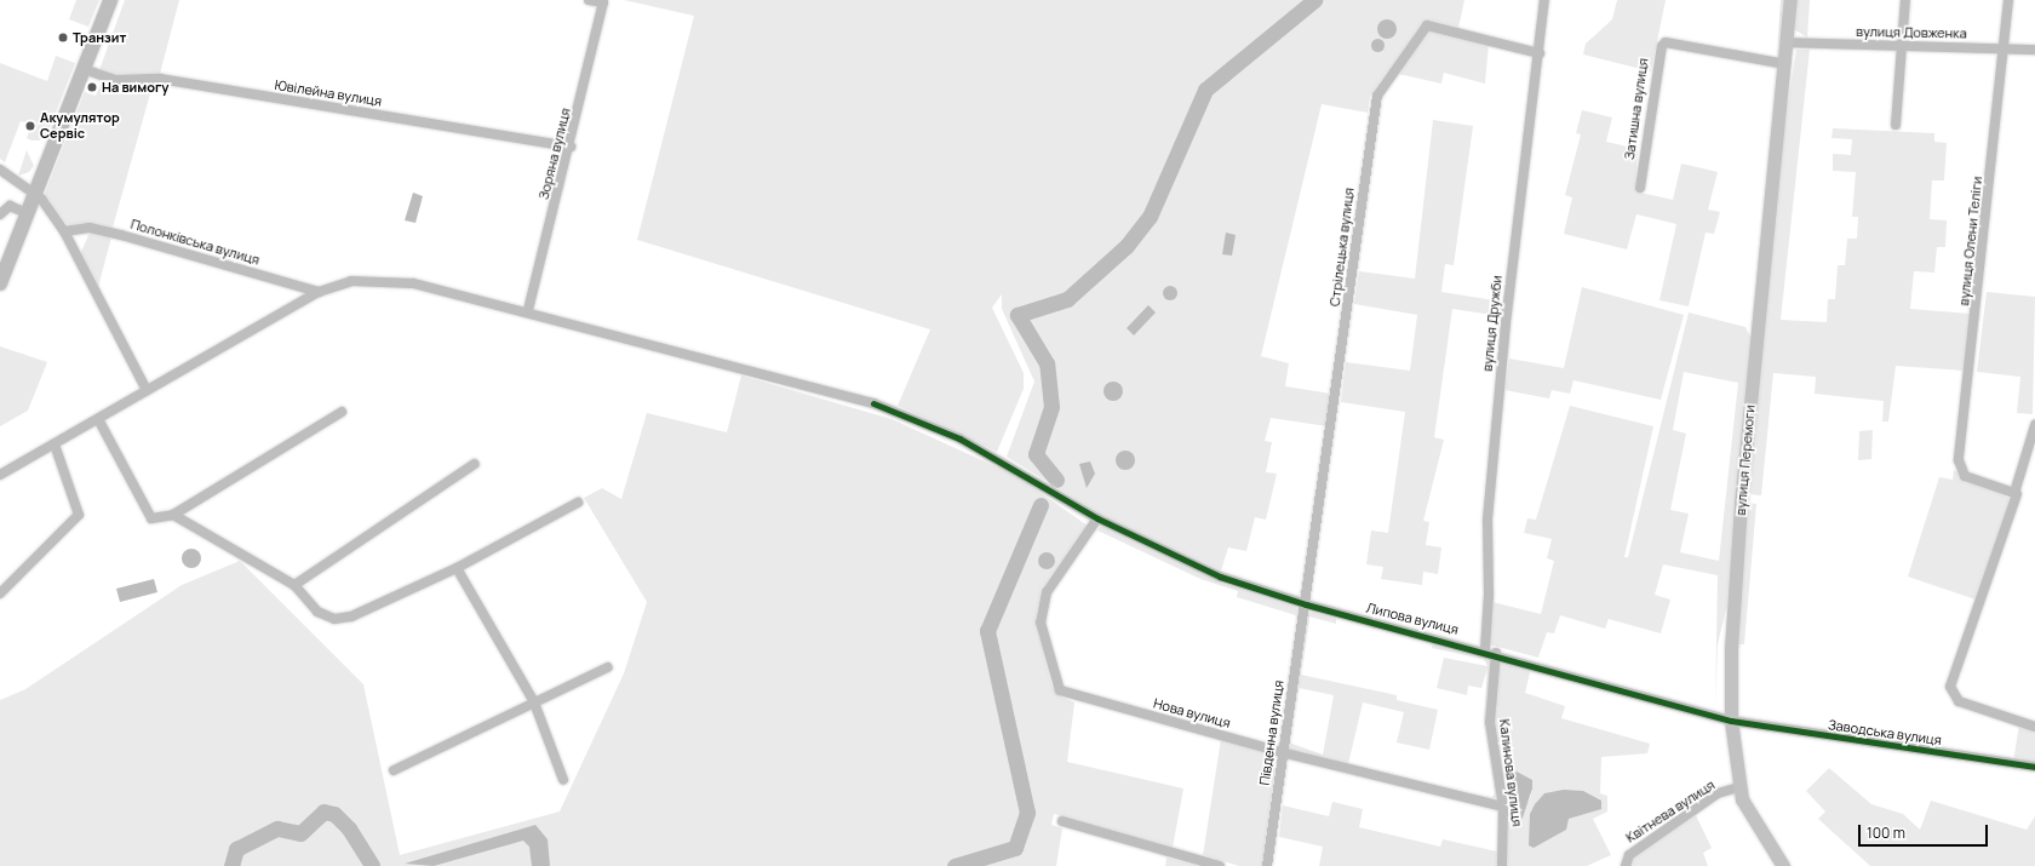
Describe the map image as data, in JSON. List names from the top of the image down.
{
  "streets": {
    "main road": ["вулиця Перемоги"],
    "street": [
      "вулиця Довженка",
      "Ювілейна вулиця",
      "Затишна вулиця",
      "Зоряна вулиця",
      "вулиця Олени Теліги",
      "Полонківська вулиця",
      "Стрілецька вулиця",
      "вулиця Дружби",
      "Липова вулиця",
      "Нова вулиця",
      "Південна вулиця",
      "Заводська вулиця",
      "Калинова вулиця",
      "Квітнева вулиця"
    ]
  },
  "crossings": [
    ["вулиця Довженка", "вулиця Олени Теліги"],
    ["вулиця Довженка", "вулиця Перемоги"],
    ["Ювілейна вулиця", "Зоряна вулиця"],
    ["Затишна вулиця", "вулиця Перемоги"],
    ["Зоряна вулиця", "Липова вулиця"],
    ["Полонківська вулиця", "Липова вулиця"],
    ["Стрілецька вулиця", "вулиця Дружби"],
    ["Стрілецька вулиця", "Липова вулиця"],
    ["Стрілецька вулиця", "Південна вулиця"],
    ["вулиця Дружби", "Липова вулиця"],
    ["вулиця Перемоги", "Липова вулиця"],
    ["вулиця Перемоги", "Заводська вулиця"],
    ["вулиця Перемоги", "Квітнева вулиця"],
    ["Липова вулиця", "Нова вулиця"],
    ["Липова вулиця", "Південна вулиця"],
    ["Липова вулиця", "Заводська вулиця"],
    ["Липова вулиця", "Калинова вулиця"],
    ["Нова вулиця", "Південна вулиця"],
    ["Нова вулиця", "Калинова вулиця"]
  ],
  "places": ["Транзит", "На вимогу", "Акумулятор Сервіс"],
  "scale_bar": "100 m"
}
